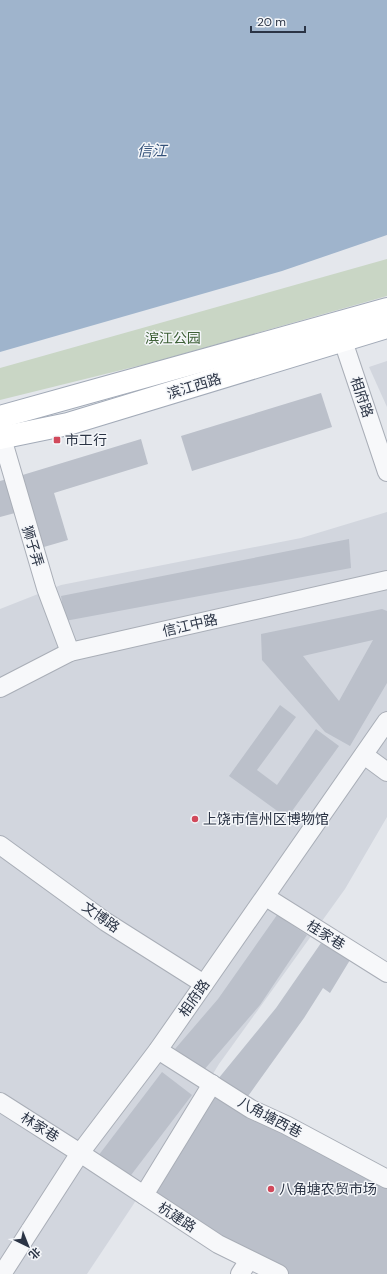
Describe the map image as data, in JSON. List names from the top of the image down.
{
  "streets": {
    "main road": ["滨江西路"],
    "street": [
      "相府路",
      "狮子弄",
      "信江中路",
      "文博路",
      "桂家巷",
      "八角塘西巷",
      "林家巷",
      "杭建路"
    ]
  },
  "crossings": [
    ["滨江西路", "相府路"],
    ["滨江西路", "狮子弄"],
    ["相府路", "文博路"],
    ["相府路", "桂家巷"],
    ["相府路", "八角塘西巷"],
    ["相府路", "林家巷"],
    ["相府路", "杭建路"],
    ["狮子弄", "信江中路"],
    ["林家巷", "杭建路"]
  ],
  "water": ["信江"],
  "parks": ["滨江公园"],
  "places": {
    "transit": ["市工行"],
    "other": ["上饶市信州区博物馆", "八角塘农贸市场"]
  },
  "scale_bar": "20 m",
  "north": "bottom right"
}
